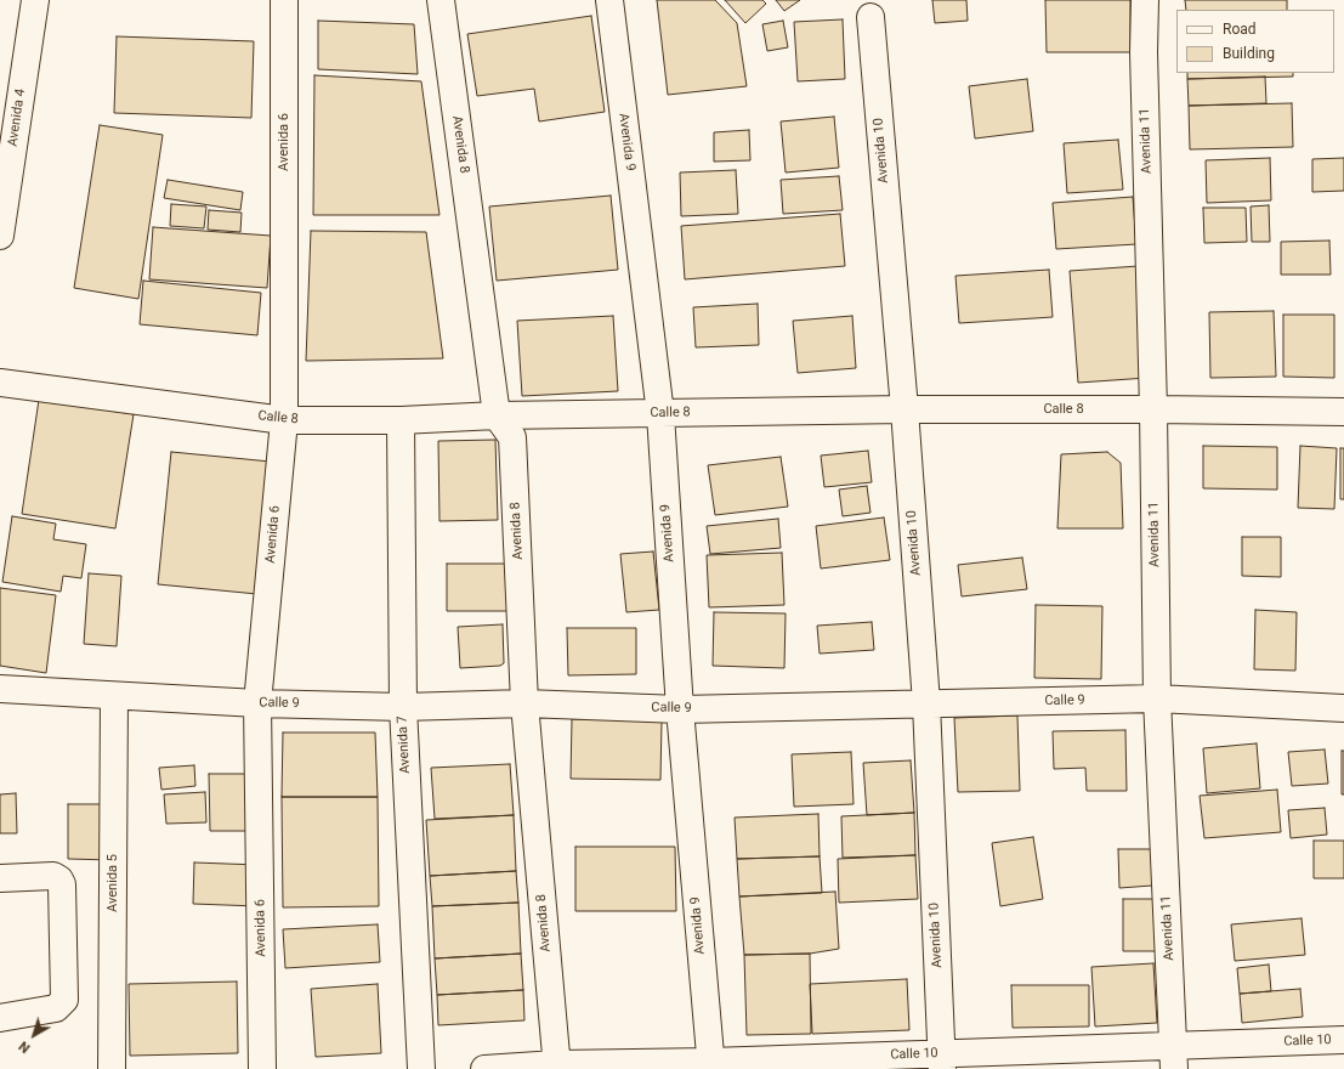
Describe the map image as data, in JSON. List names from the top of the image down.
{
  "streets": {
    "street": [
      "Avenida 4",
      "Avenida 11",
      "Avenida 6",
      "Avenida 9",
      "Avenida 8",
      "Avenida 10",
      "Calle 8",
      "Calle 9",
      "Avenida 7",
      "Avenida 5",
      "Calle 10"
    ]
  },
  "crossings": [
    ["Avenida 11", "Calle 8"],
    ["Avenida 11", "Calle 9"],
    ["Avenida 11", "Calle 10"],
    ["Avenida 6", "Calle 8"],
    ["Avenida 6", "Calle 9"],
    ["Avenida 9", "Calle 8"],
    ["Avenida 9", "Calle 9"],
    ["Avenida 9", "Calle 10"],
    ["Avenida 8", "Calle 8"],
    ["Avenida 8", "Calle 9"],
    ["Avenida 8", "Calle 10"],
    ["Avenida 10", "Calle 8"],
    ["Avenida 10", "Calle 9"],
    ["Avenida 10", "Calle 10"],
    ["Calle 8", "Avenida 7"],
    ["Calle 9", "Avenida 7"],
    ["Calle 9", "Avenida 5"]
  ],
  "legend": ["Road", "Building"],
  "north": "bottom left"
}
